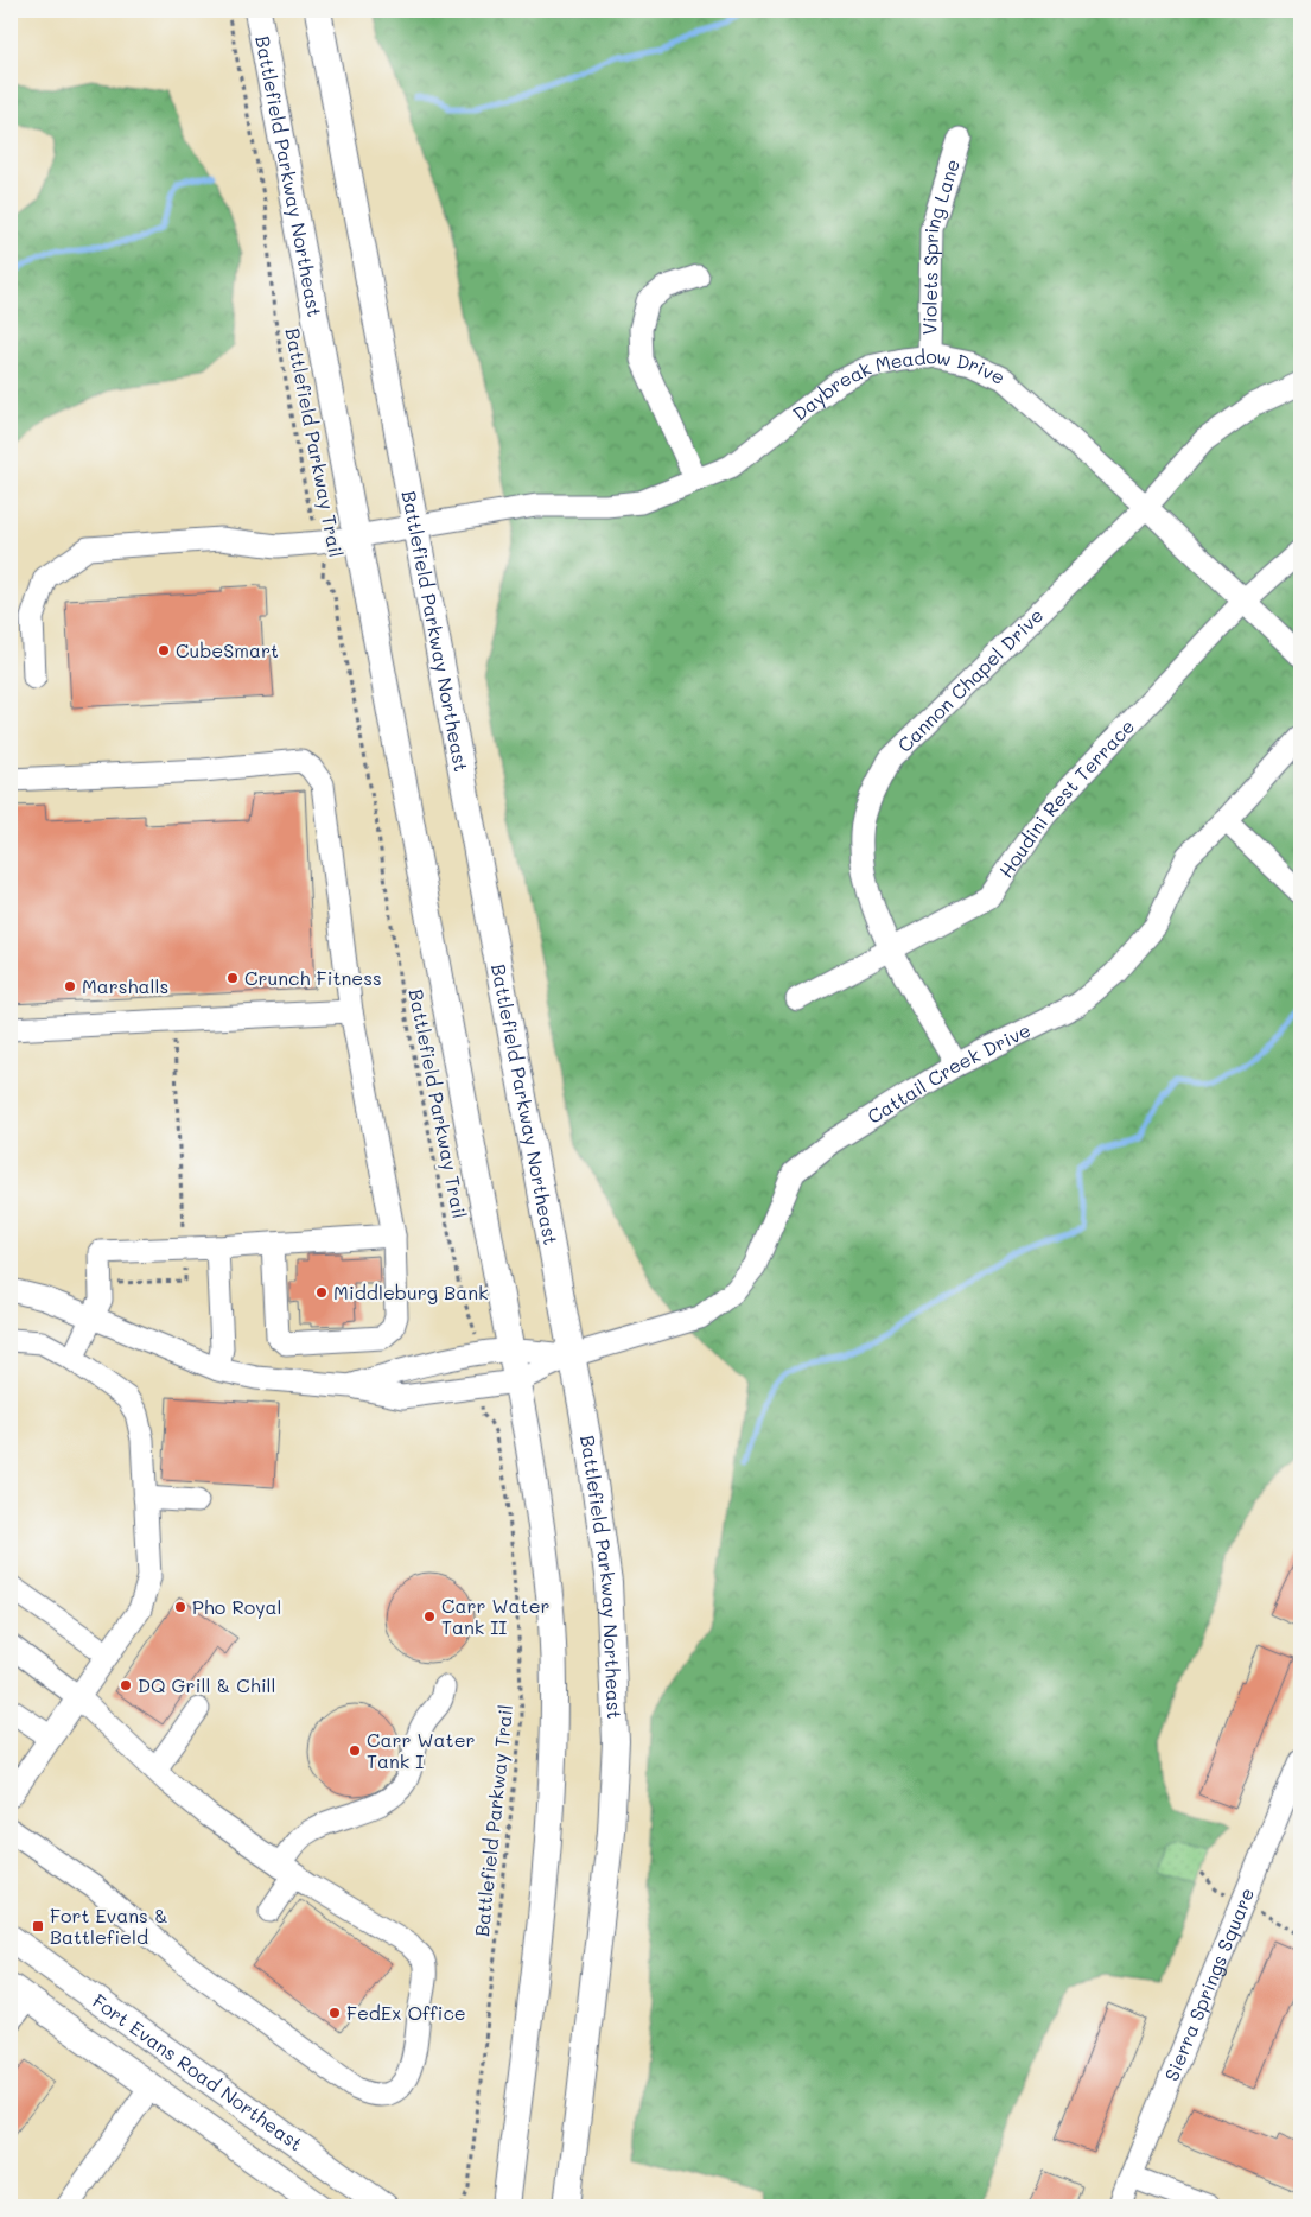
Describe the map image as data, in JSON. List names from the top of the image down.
{
  "streets": {
    "main road": ["Battlefield Parkway Northeast", "Fort Evans Road Northeast"],
    "street": [
      "Violets Spring Lane",
      "Daybreak Meadow Drive",
      "Cannon Chapel Drive",
      "Houdini Rest Terrace",
      "Cattail Creek Drive",
      "Sierra Springs Square"
    ],
    "path": ["Battlefield Parkway Trail"]
  },
  "crossings": [
    ["Battlefield Parkway Northeast", "Daybreak Meadow Drive"],
    ["Battlefield Parkway Northeast", "Cattail Creek Drive"],
    ["Violets Spring Lane", "Daybreak Meadow Drive"],
    ["Daybreak Meadow Drive", "Battlefield Parkway Trail"],
    ["Daybreak Meadow Drive", "Cannon Chapel Drive"],
    ["Daybreak Meadow Drive", "Houdini Rest Terrace"],
    ["Cannon Chapel Drive", "Houdini Rest Terrace"],
    ["Cannon Chapel Drive", "Cattail Creek Drive"]
  ],
  "places": {
    "other": [
      "CubeSmart",
      "Crunch Fitness",
      "Marshalls",
      "Middleburg Bank",
      "Pho Royal",
      "Carr Water Tank II",
      "DQ Grill & Chill",
      "Carr Water Tank I",
      "FedEx Office"
    ],
    "transit": ["Fort Evans & Battlefield"]
  }
}
